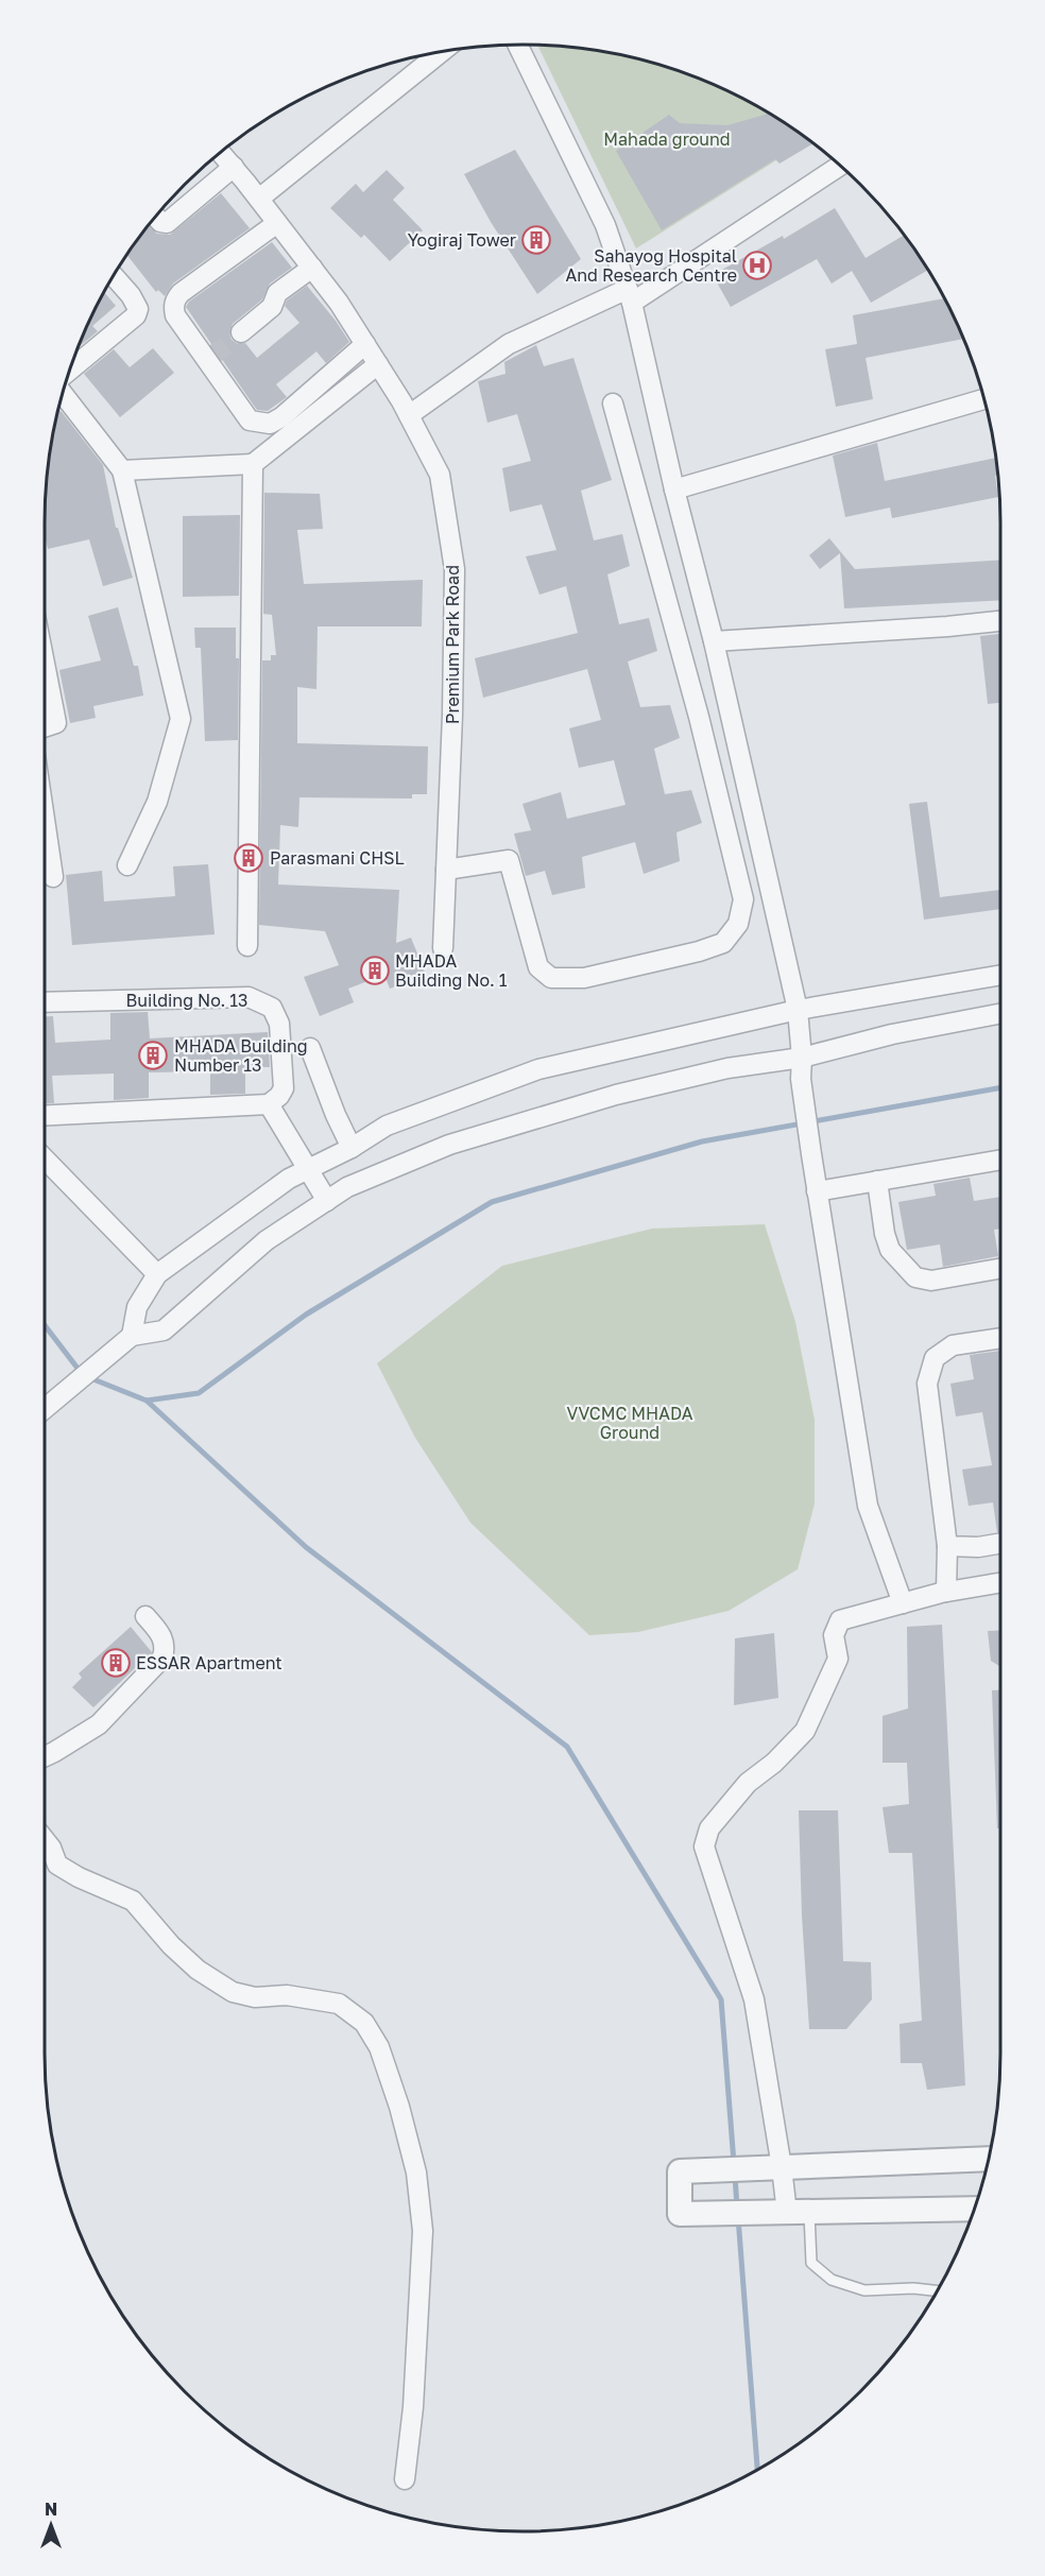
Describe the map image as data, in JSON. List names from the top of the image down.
{
  "streets": {
    "street": ["Premium Park Road", "Building No. 13"]
  },
  "parks": ["Mahada ground", "VVCMC MHADA Ground"],
  "places": {
    "building": [
      "Yogiraj Tower",
      "Parasmani CHSL",
      "MHADA Building No. 1",
      "MHADA Building Number 13",
      "ESSAR Apartment"
    ],
    "hospital": ["Sahayog Hospital And Research Centre"]
  },
  "north": "top"
}
